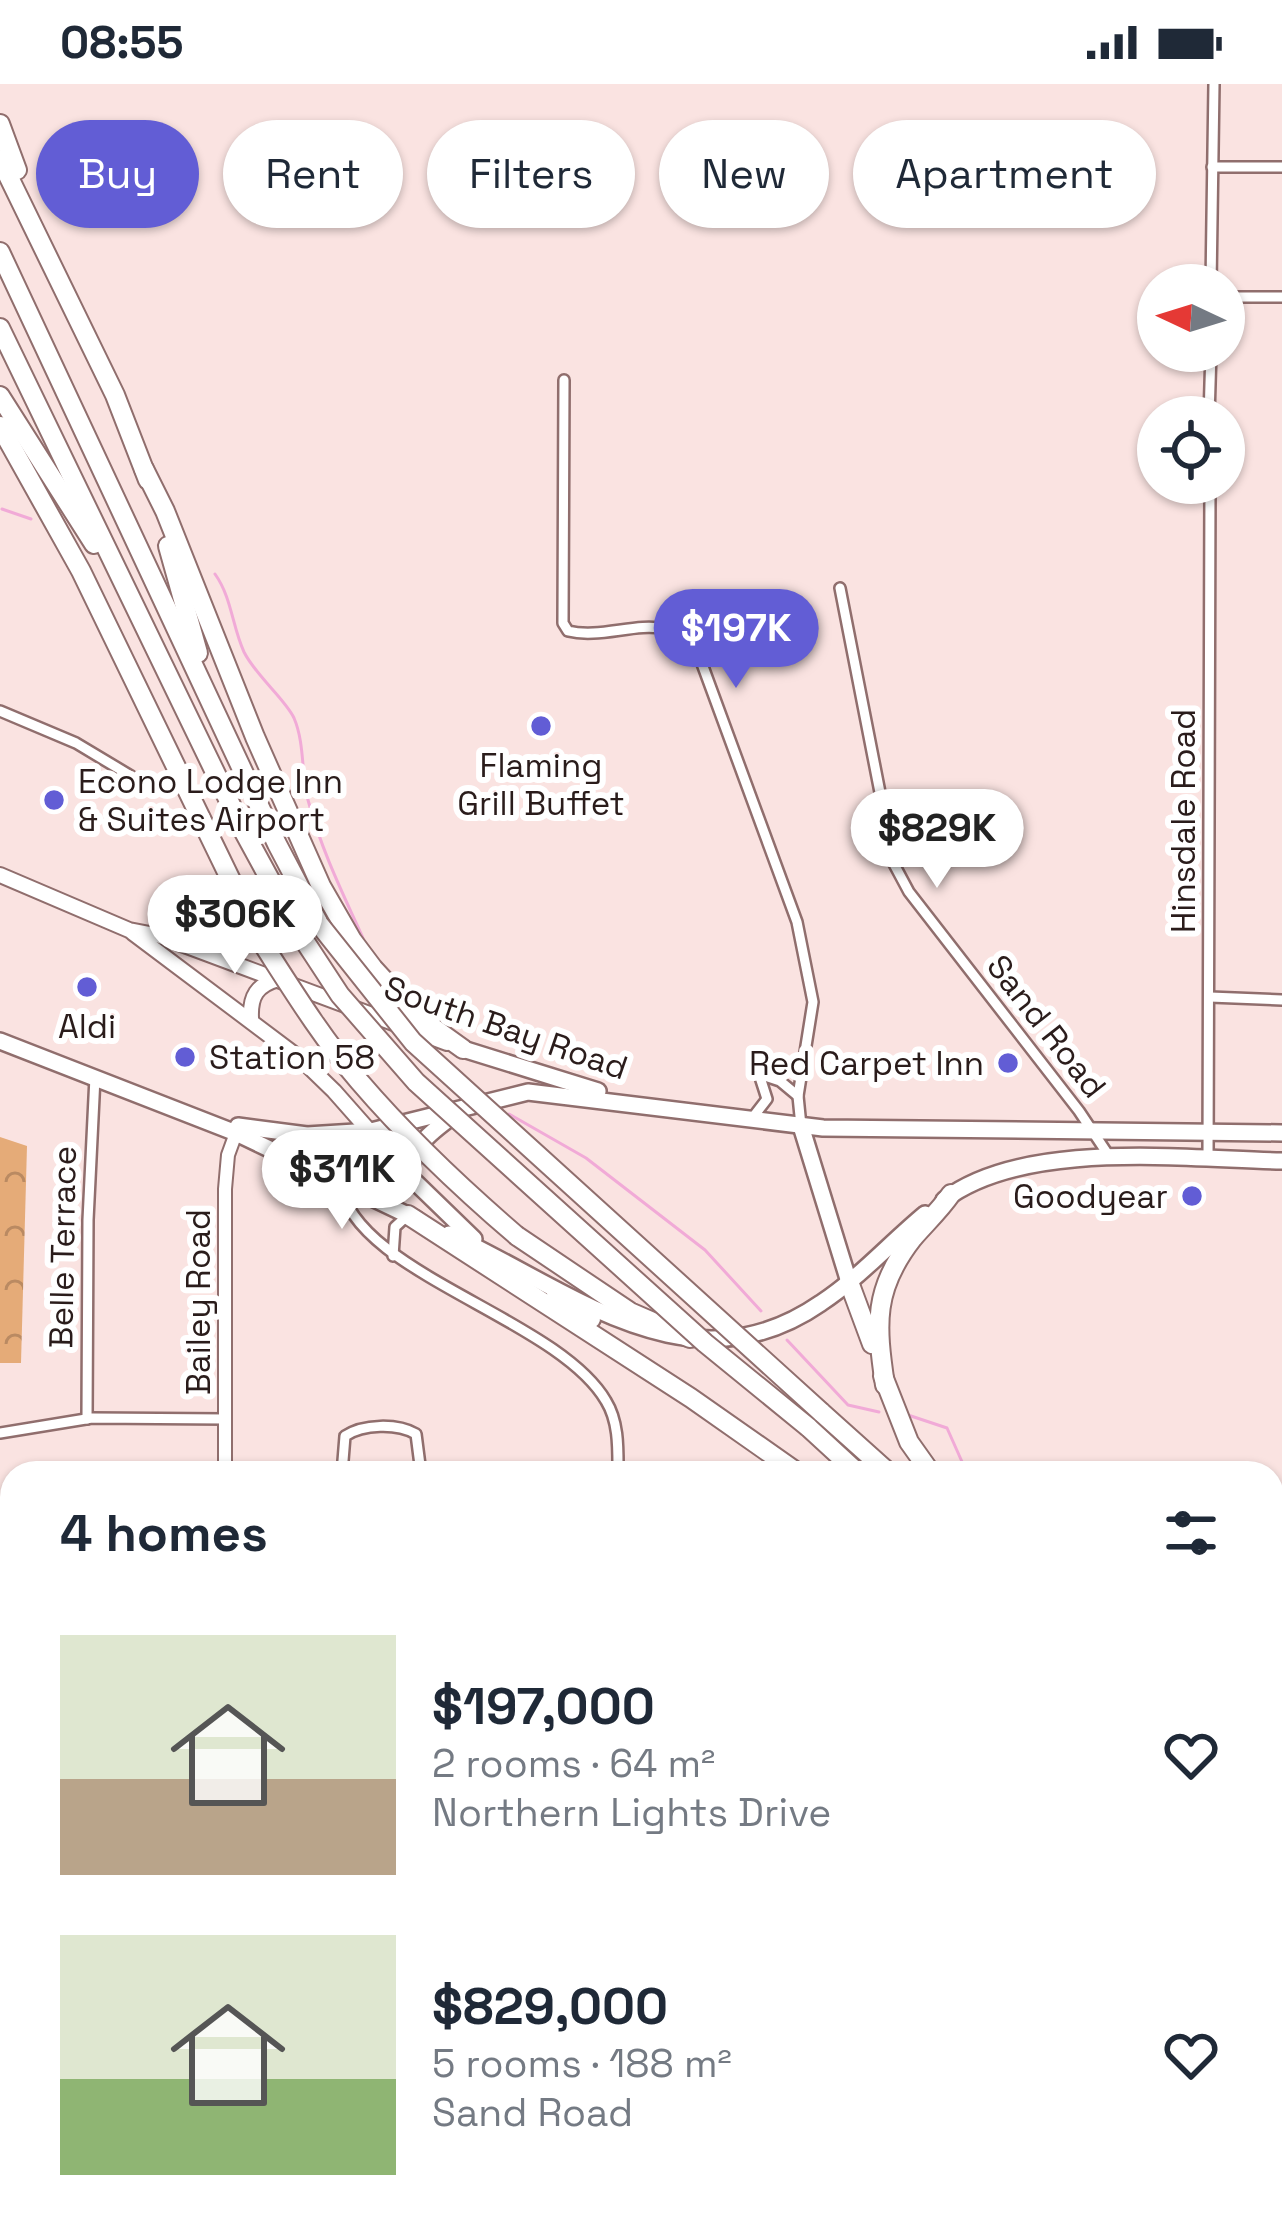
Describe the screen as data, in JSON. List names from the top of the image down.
{
  "streets": {
    "main road": ["South Bay Road"],
    "street": [
      "Hinsdale Road",
      "Sand Road",
      "Belle Terrace",
      "Bailey Road"
    ]
  },
  "places": [
    "Flaming Grill Buffet",
    "Econo Lodge Inn & Suites Airport",
    "Aldi",
    "Station 58",
    "Red Carpet Inn",
    "Goodyear"
  ],
  "north": "left",
  "page": {
    "status": "08:55",
    "chip": [
      "Buy",
      "Rent",
      "Filters",
      "New",
      "Apartment"
    ],
    "price": [
      "$197K",
      "$829K",
      "$306K",
      "$311K"
    ],
    "heading": "4 homes",
    "list": [
      {
        "name": "$197,000",
        "note": "2 rooms · 64 m² · Northern Lights Drive"
      },
      {
        "name": "$829,000",
        "note": "5 rooms · 188 m² · Sand Road"
      }
    ]
  }
}
